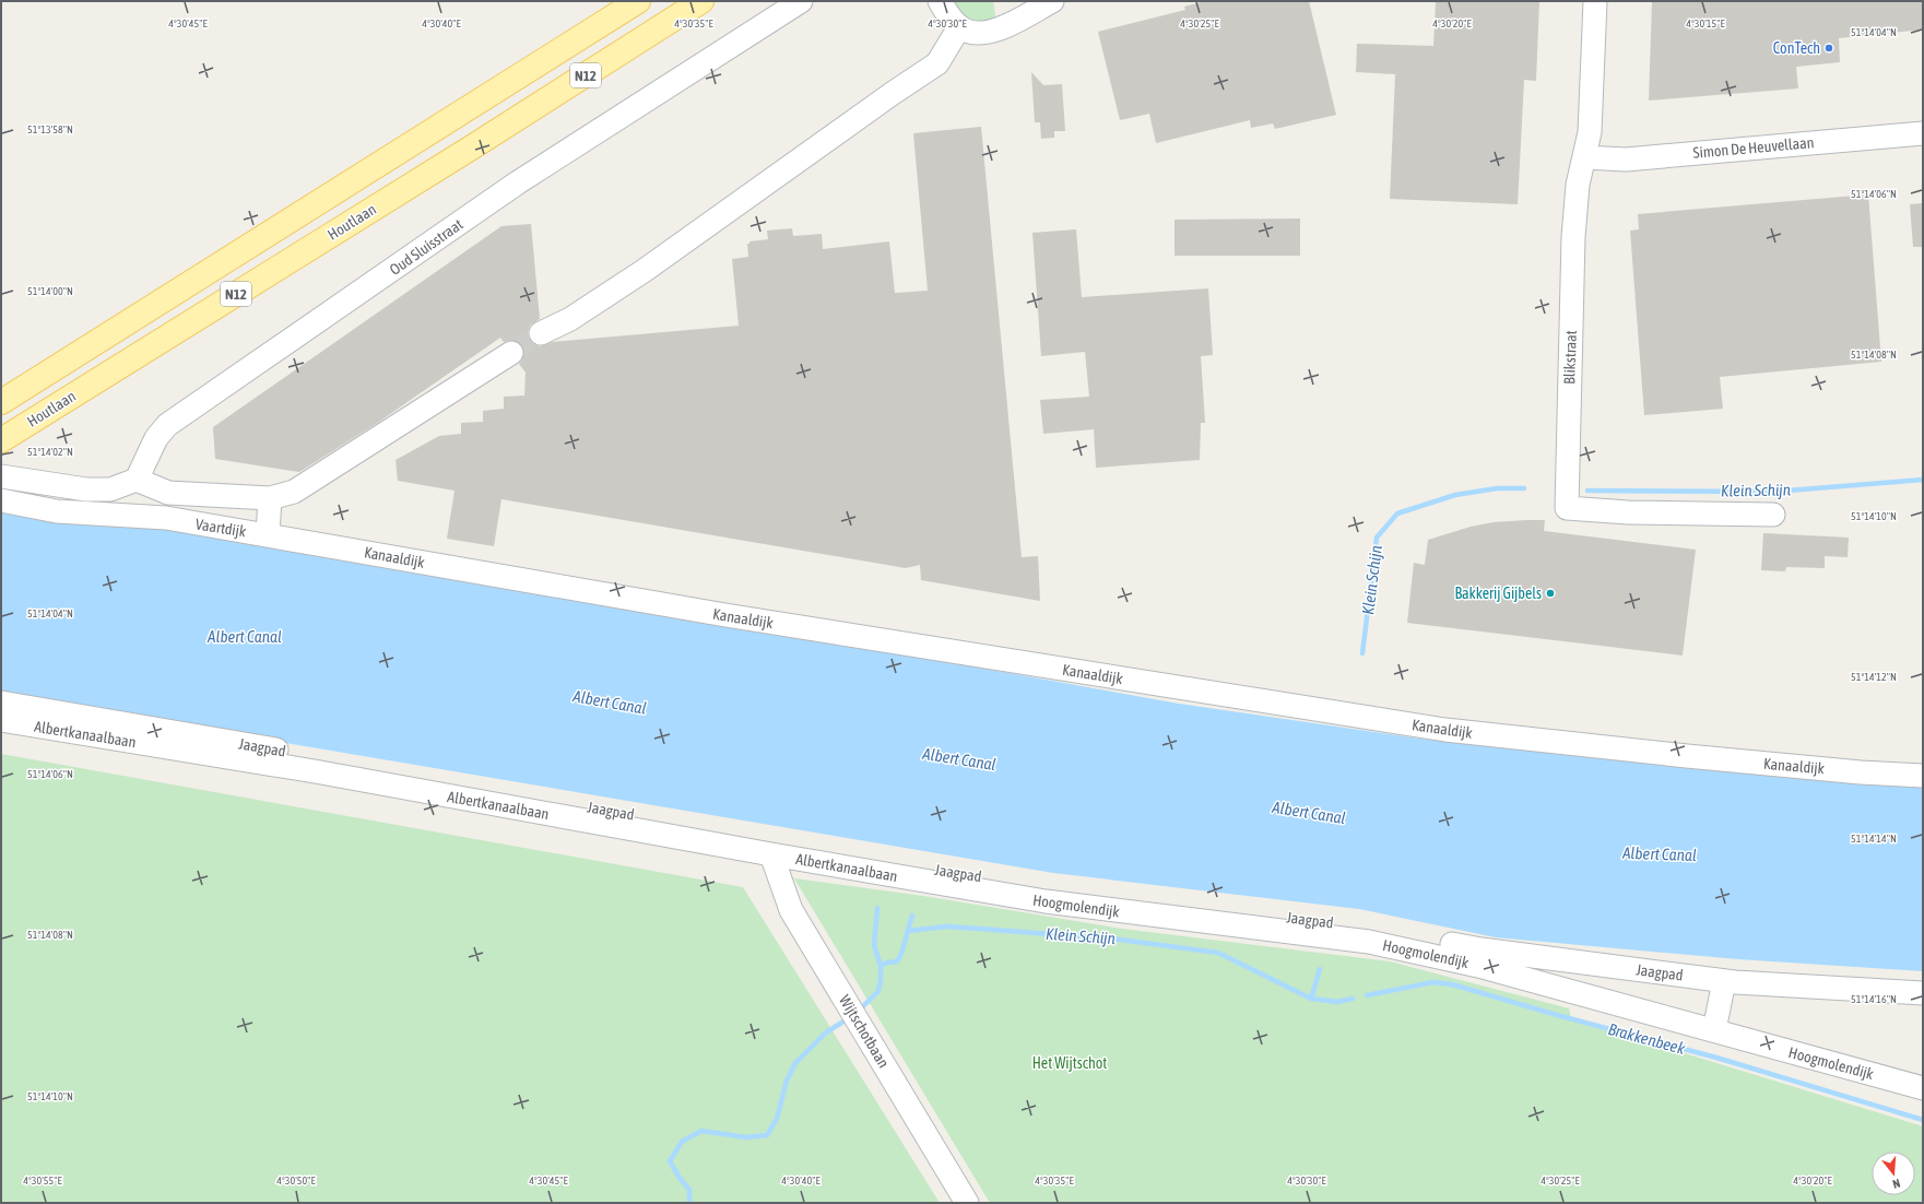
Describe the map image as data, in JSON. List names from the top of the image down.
{
  "streets": {
    "main road": ["N12", "Houtlaan"],
    "street": [
      "Simon De Heuvellaan",
      "Oud Sluisstraat",
      "Blikstraat",
      "Vaartdijk",
      "Kanaaldijk",
      "Albertkanaalbaan",
      "Jaagpad",
      "Hoogmolendijk",
      "Wijtschotbaan"
    ]
  },
  "crossings": [
    ["Simon De Heuvellaan", "Blikstraat"],
    ["Oud Sluisstraat", "Vaartdijk"],
    ["Vaartdijk", "Kanaaldijk"],
    ["Albertkanaalbaan", "Hoogmolendijk"],
    ["Albertkanaalbaan", "Wijtschotbaan"]
  ],
  "water": ["Klein Schijn", "Albert Canal", "Brakkenbeek"],
  "parks": ["Het Wijtschot"],
  "places": ["ConTech", "Bakkerij Gijbels"],
  "north": "bottom",
  "coordinates": [
    "4°30'45\"E",
    "4°30'40\"E",
    "4°30'35\"E",
    "4°30'30\"E",
    "4°30'25\"E",
    "4°30'20\"E",
    "4°30'15\"E",
    "51°14'04\"N",
    "51°13'58\"N",
    "51°14'06\"N",
    "51°14'00\"N",
    "51°14'08\"N",
    "51°14'02\"N",
    "51°14'10\"N",
    "51°14'12\"N",
    "51°14'14\"N",
    "51°14'16\"N",
    "4°30'55\"E",
    "4°30'50\"E"
  ]
}
